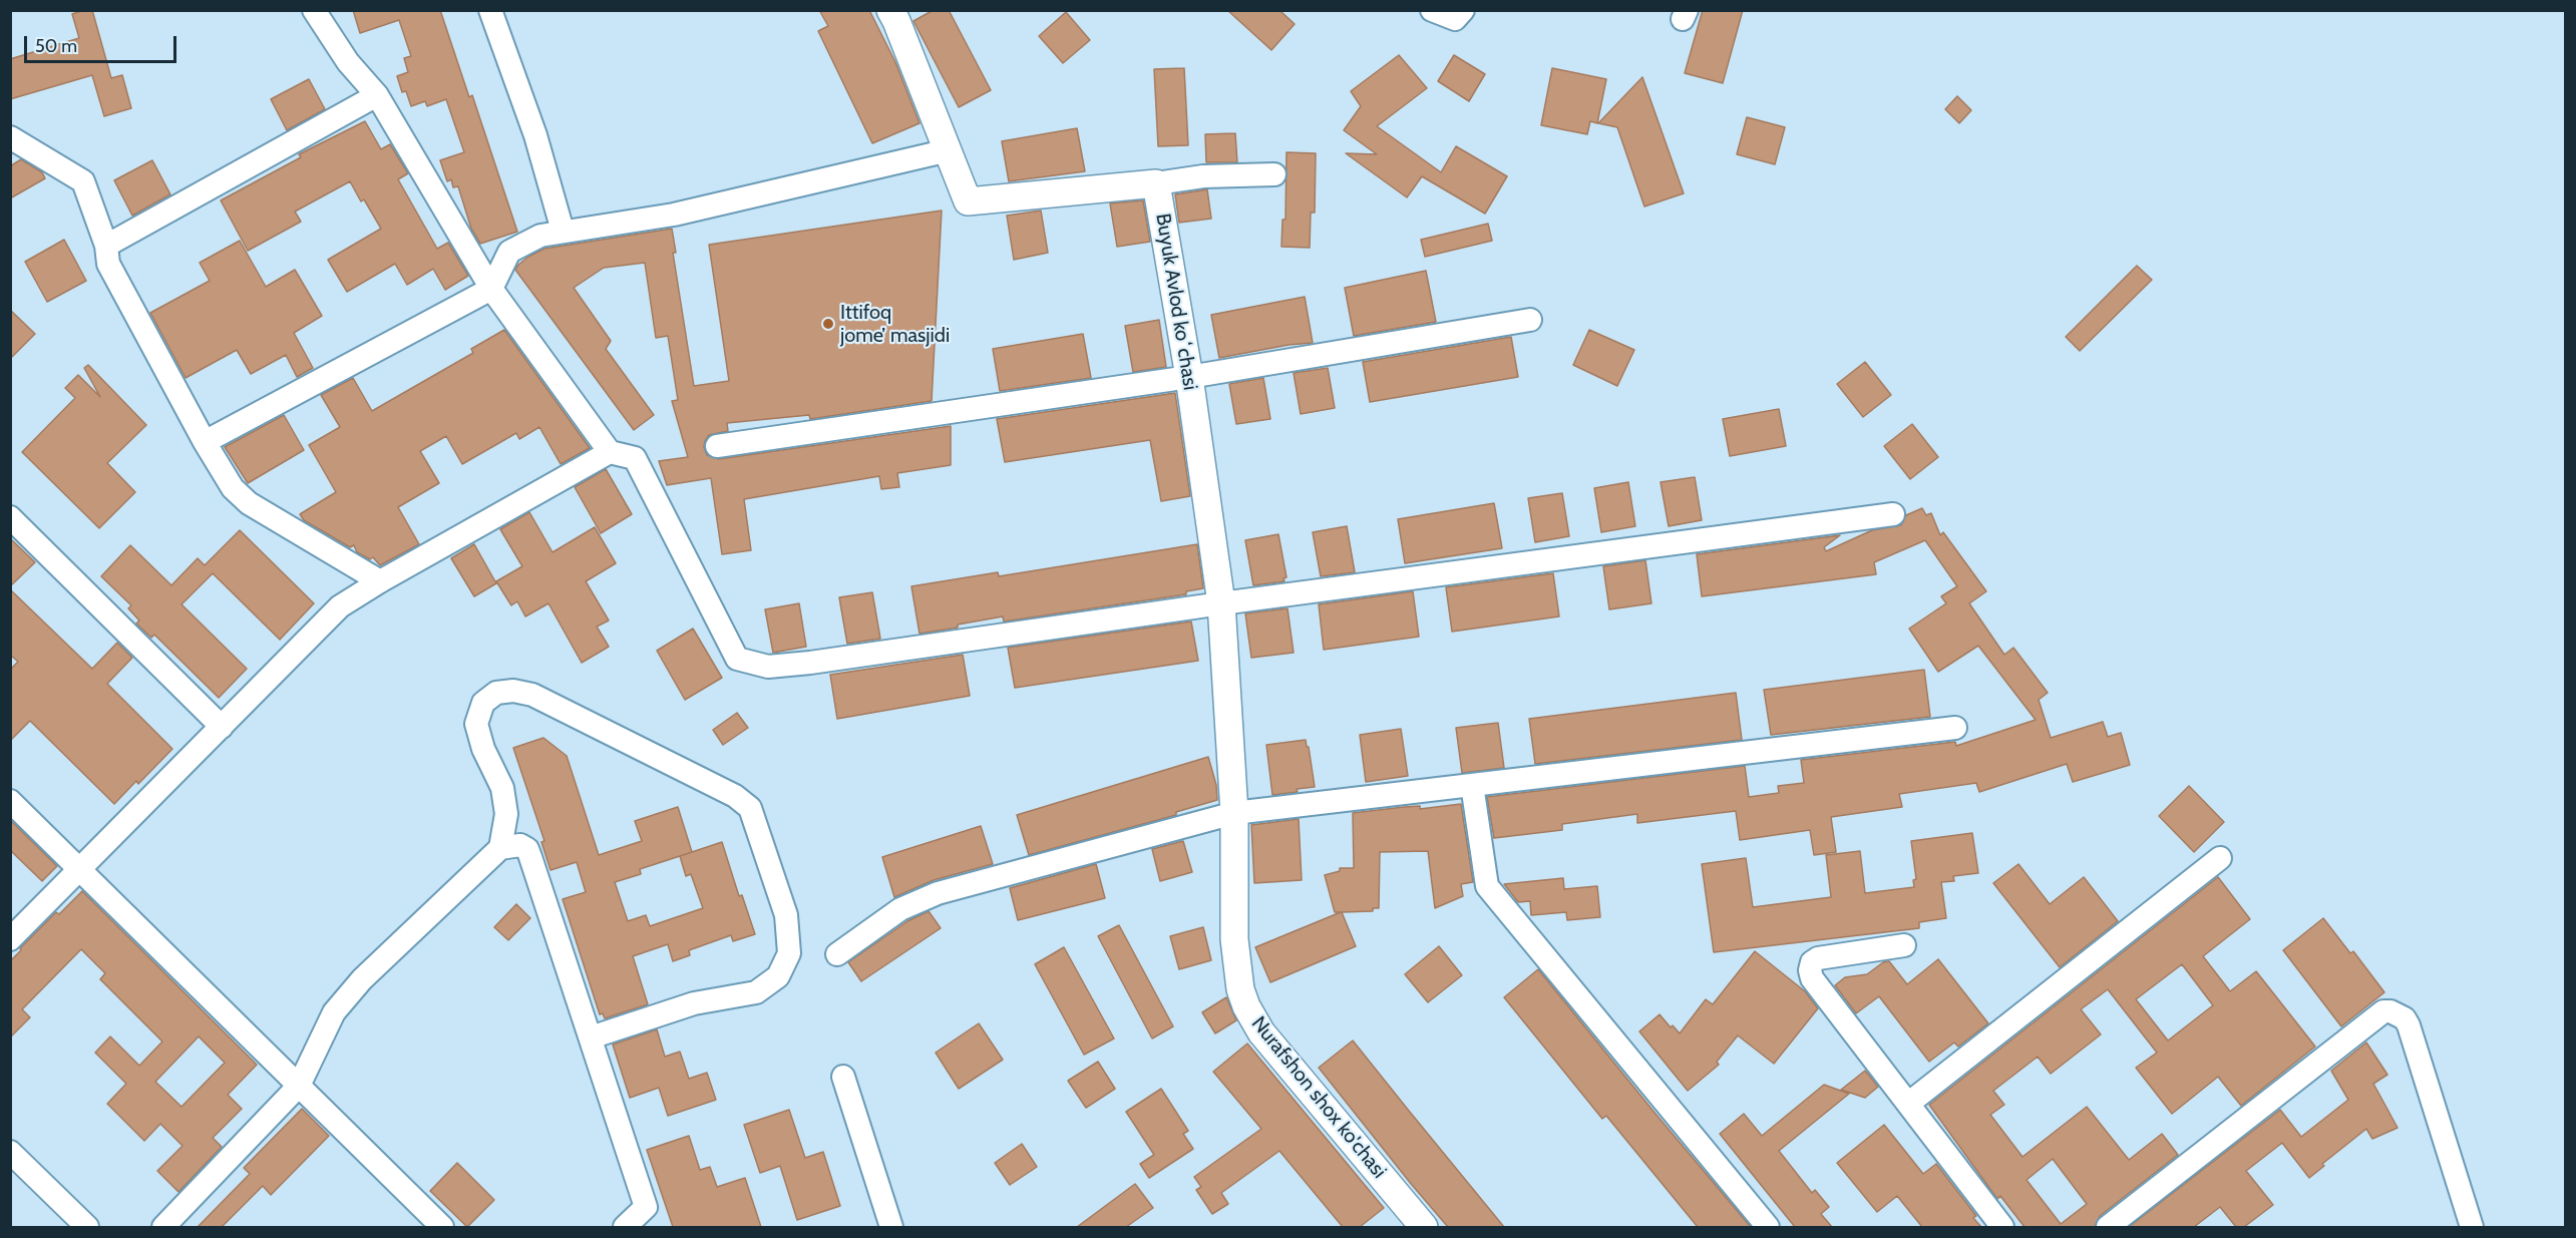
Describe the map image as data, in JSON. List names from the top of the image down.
{
  "streets": {
    "street": ["Buyuk Avlod koʻchasi", "Nurafshon shox ko'chasi"]
  },
  "crossings": [
    ["Buyuk Avlod koʻchasi", "Nurafshon shox ko'chasi"]
  ],
  "places": ["Ittifoq jome’ masjidi"],
  "scale_bar": "50 m"
}
